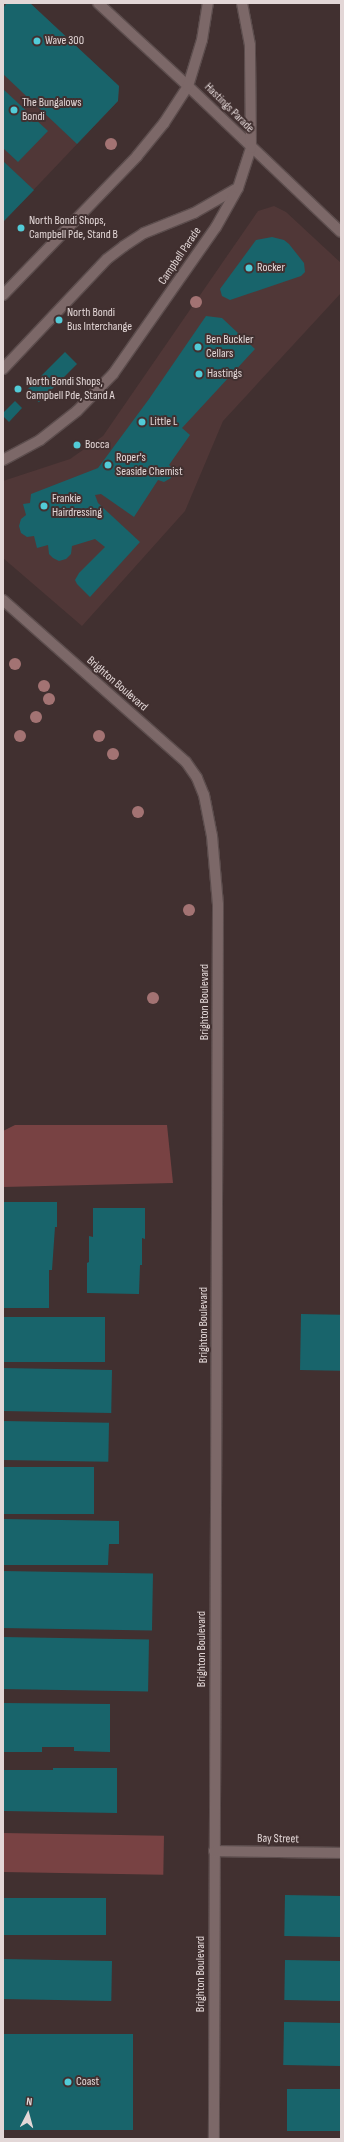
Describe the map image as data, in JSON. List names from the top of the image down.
{
  "streets": {
    "street": [
      "Hastings Parade",
      "Campbell Parade",
      "Brighton Boulevard",
      "Bay Street"
    ]
  },
  "crossings": [
    ["Hastings Parade", "Campbell Parade"],
    ["Brighton Boulevard", "Bay Street"]
  ],
  "places": [
    "Wave 300",
    "The Bungalows Bondi",
    "North Bondi Shops, Campbell Pde, Stand B",
    "Rocker",
    "North Bondi Bus Interchange",
    "Ben Buckler Cellars",
    "Hastings",
    "North Bondi Shops, Campbell Pde, Stand A",
    "Little L",
    "Bocca",
    "Roper's Seaside Chemist",
    "Frankie Hairdressing",
    "Coast"
  ],
  "north": "top"
}
